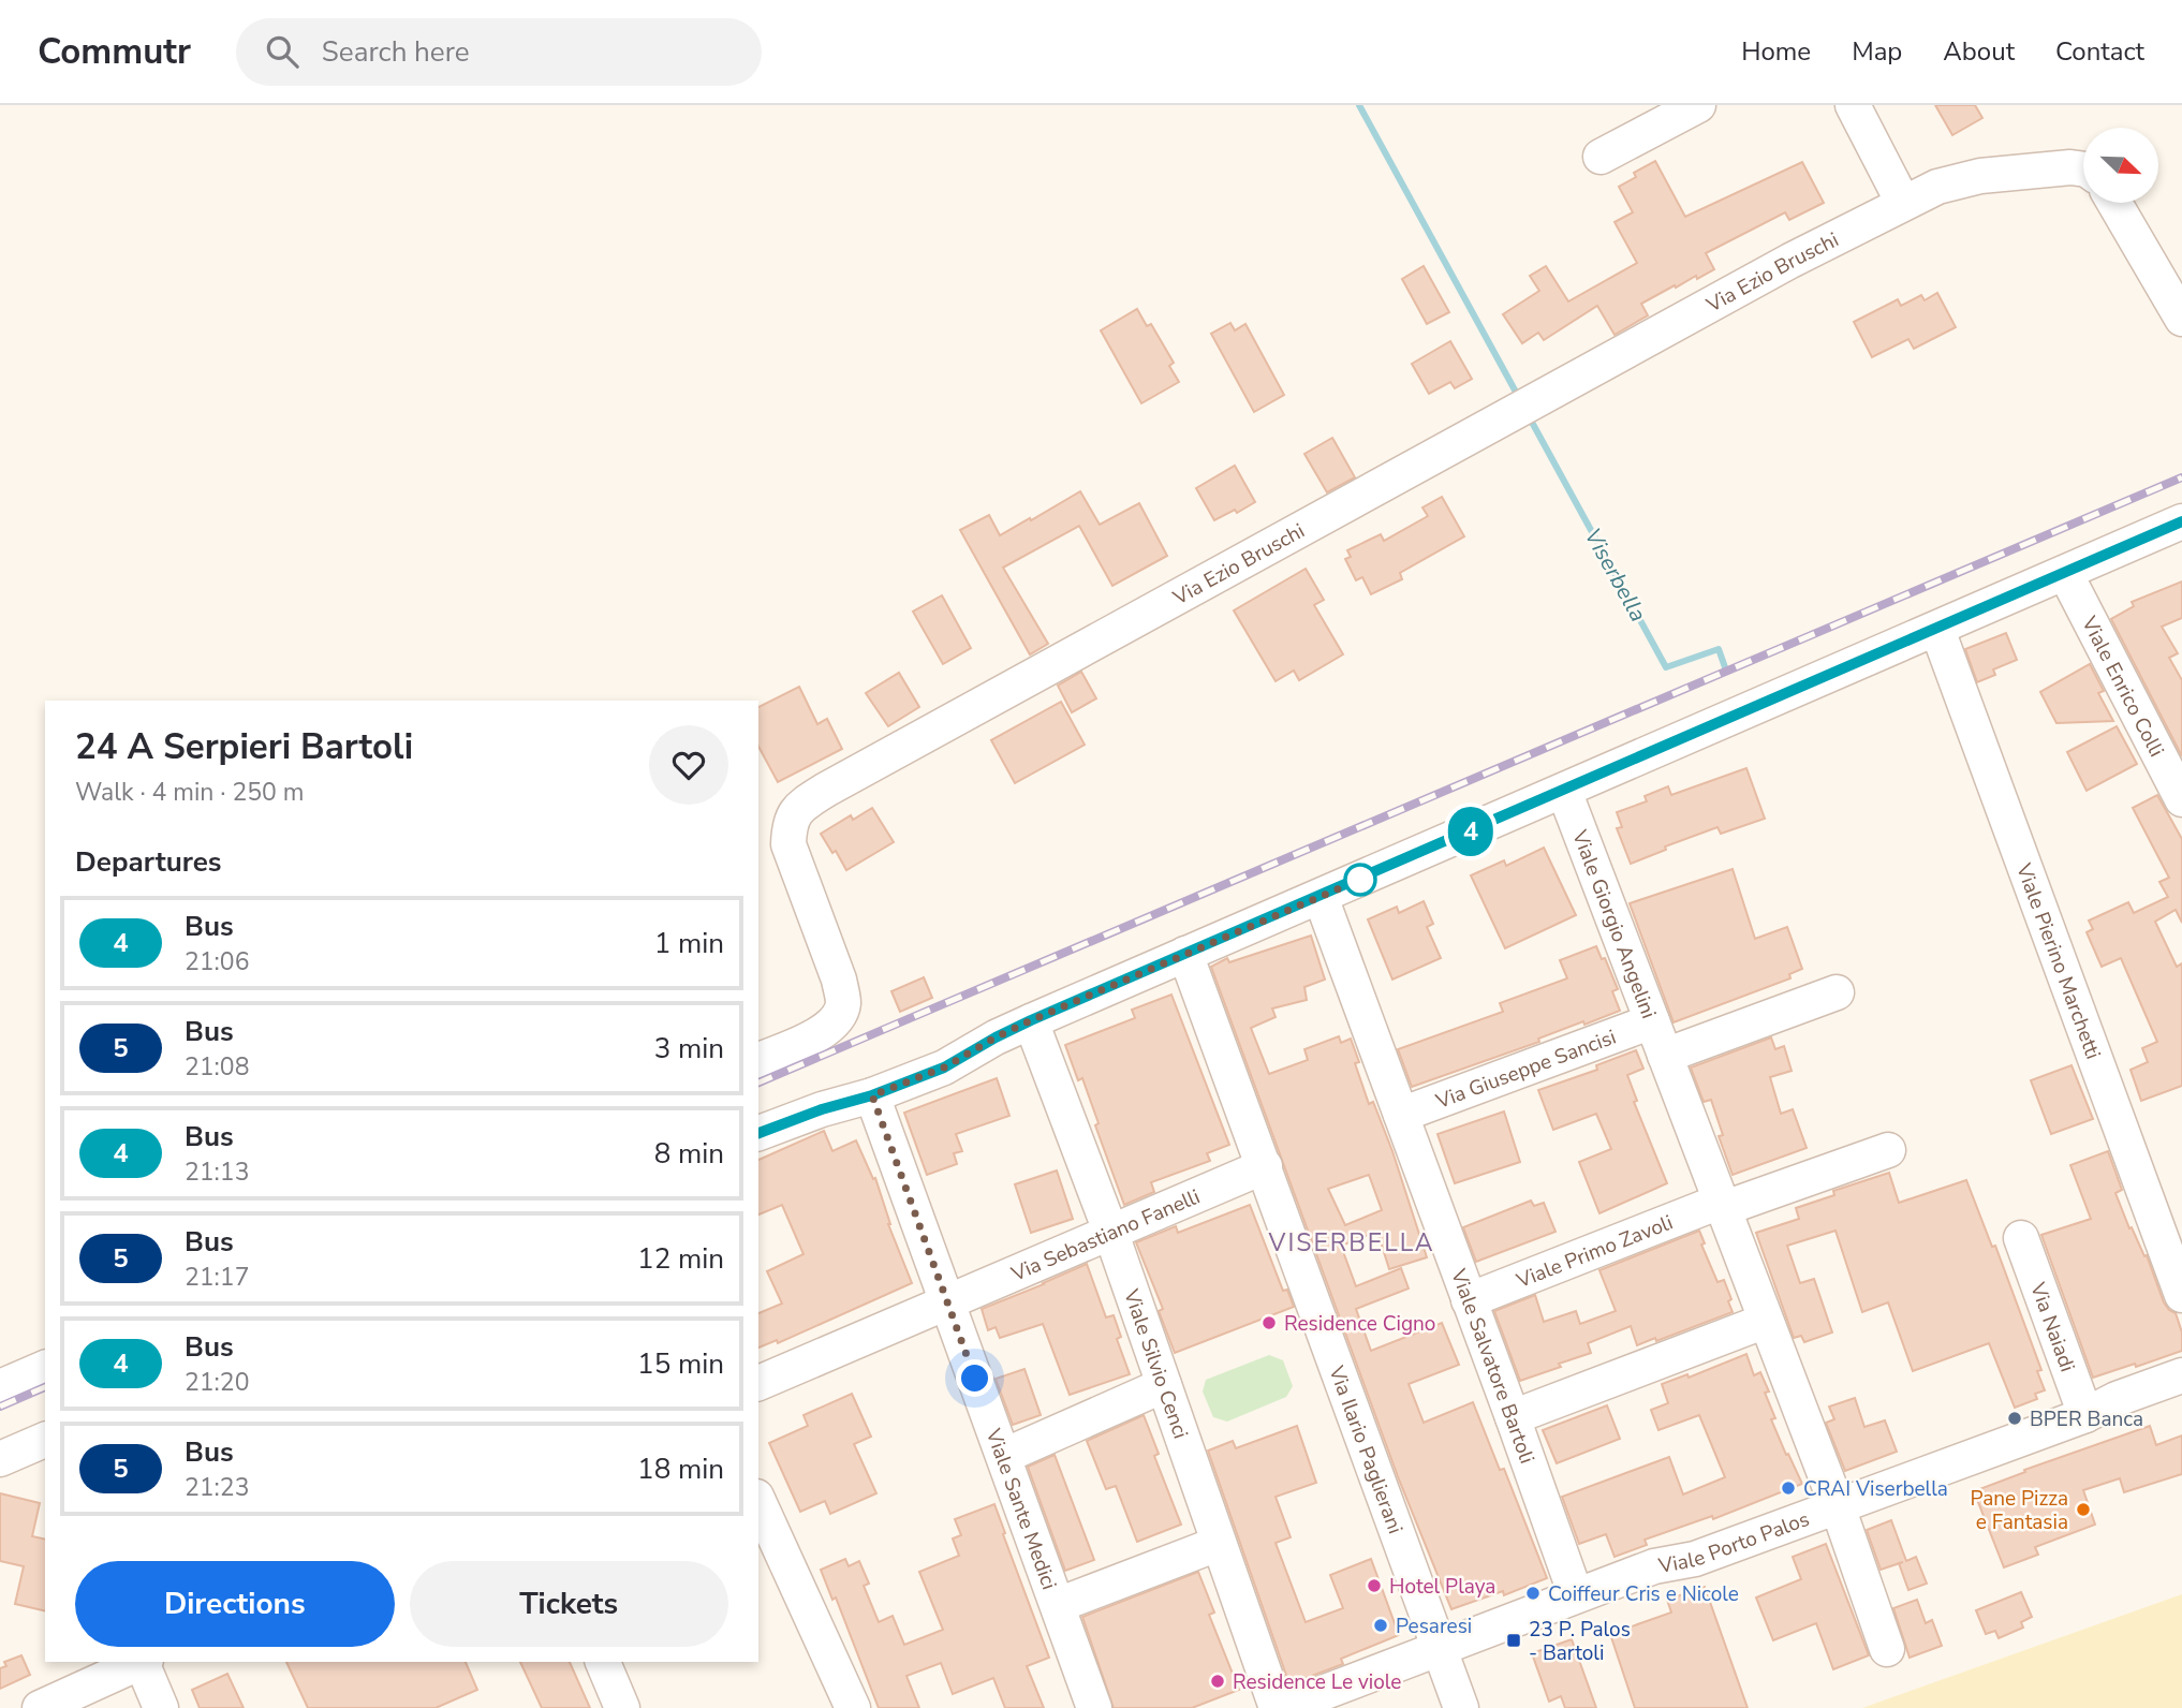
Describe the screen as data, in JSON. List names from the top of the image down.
{
  "streets": {
    "street": [
      "Via Ezio Bruschi",
      "Viale Enrico Colli",
      "Viale Giorgio Angelini",
      "Viale Pierino Marchetti",
      "Via Giuseppe Sancisi",
      "Via Sebastiano Fanelli",
      "Viale Primo Zavoli",
      "Via Naiadi",
      "Viale Silvio Cenci",
      "Viale Salvatore Bartoli",
      "Via Ilario Paglierani",
      "Viale Sante Medici",
      "Viale Porto Palos"
    ]
  },
  "crossings": [
    ["Viale Giorgio Angelini", "Via Giuseppe Sancisi"],
    ["Viale Giorgio Angelini", "Viale Primo Zavoli"],
    ["Viale Giorgio Angelini", "Viale Porto Palos"],
    ["Via Giuseppe Sancisi", "Viale Salvatore Bartoli"],
    ["Via Sebastiano Fanelli", "Viale Silvio Cenci"],
    ["Via Sebastiano Fanelli", "Via Ilario Paglierani"],
    ["Via Sebastiano Fanelli", "Viale Sante Medici"],
    ["Viale Primo Zavoli", "Viale Salvatore Bartoli"],
    ["Via Naiadi", "Viale Porto Palos"],
    ["Via Ilario Paglierani", "Viale Porto Palos"]
  ],
  "districts": ["VISERBELLA"],
  "water": ["Viserbella"],
  "places": {
    "other": [
      "Residence Cigno",
      "BPER Banca",
      "CRAI Viserbella",
      "Pane Pizza e Fantasia",
      "Hotel Playa",
      "Coiffeur Cris e Nicole",
      "Pesaresi",
      "Residence Le viole"
    ],
    "transit": ["23 P. Palos - Bartoli"]
  },
  "lines": ["bus line 4"],
  "north": "bottom right",
  "page": {
    "header": "Commutr",
    "search": "Search here",
    "nav": [
      "Home",
      "Map",
      "About",
      "Contact"
    ],
    "on_map": "4",
    "heading": [
      ["24 A Serpieri Bartoli", "Walk · 4 min · 250 m"],
      "Departures"
    ],
    "list": [
      {
        "mark": "4",
        "name": "Bus",
        "note": "21:06",
        "value": "1 min"
      },
      {
        "mark": "5",
        "name": "Bus",
        "note": "21:08",
        "value": "3 min"
      },
      {
        "mark": "4",
        "name": "Bus",
        "note": "21:13",
        "value": "8 min"
      },
      {
        "mark": "5",
        "name": "Bus",
        "note": "21:17",
        "value": "12 min"
      },
      {
        "mark": "4",
        "name": "Bus",
        "note": "21:20",
        "value": "15 min"
      },
      {
        "mark": "5",
        "name": "Bus",
        "note": "21:23",
        "value": "18 min"
      }
    ],
    "buttons": ["Directions", "Tickets"]
  }
}
